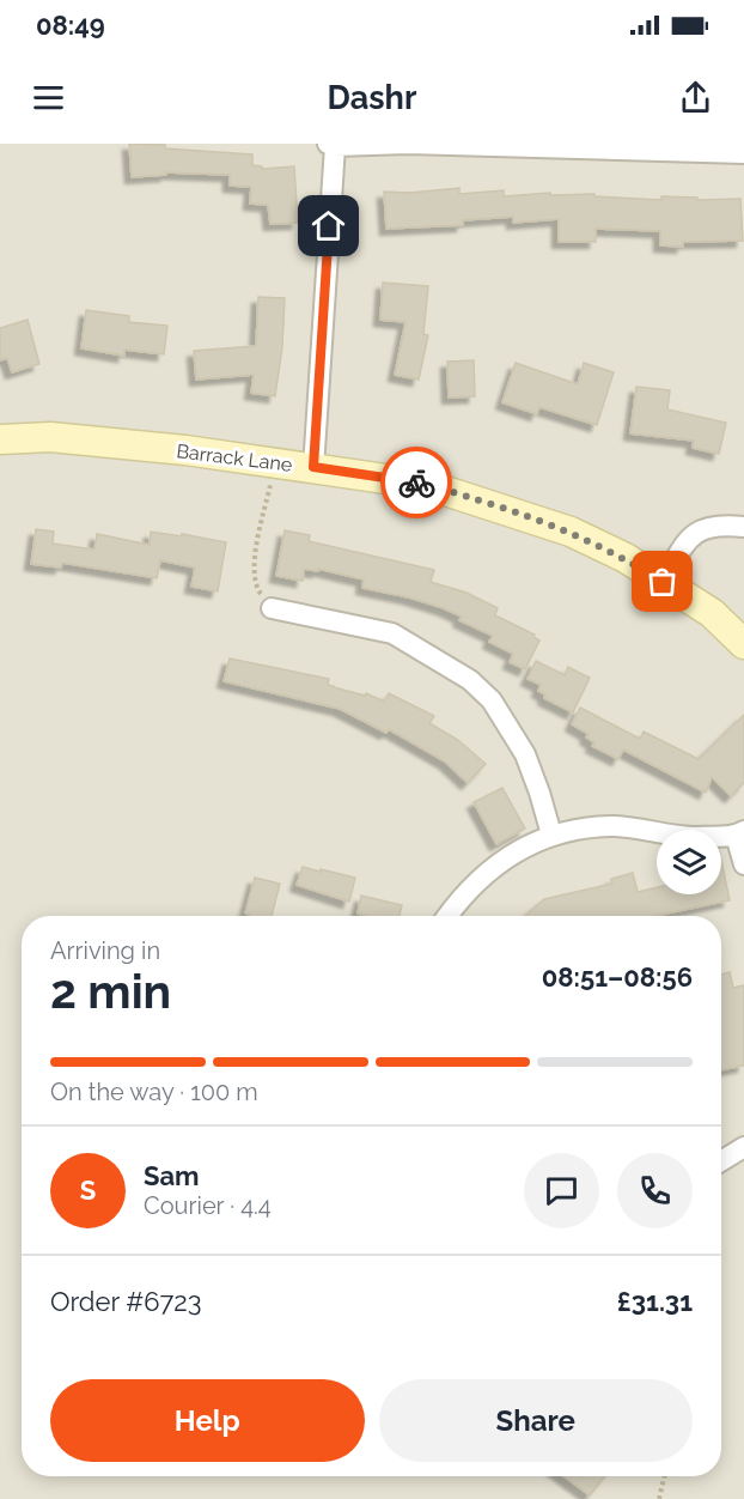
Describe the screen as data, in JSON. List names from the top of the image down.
{
  "streets": {
    "street": ["Barrack Lane"]
  },
  "page": {
    "status": "08:49",
    "header": "Dashr",
    "heading": ["2 min", "Arriving in", "08:51–08:56"],
    "panel": [
      "Sam",
      "Courier · 4.4",
      "Order #6723",
      "£31.31"
    ],
    "bar": "On the way · 100 m",
    "round": "S",
    "buttons": ["Help", "Share"]
  }
}
